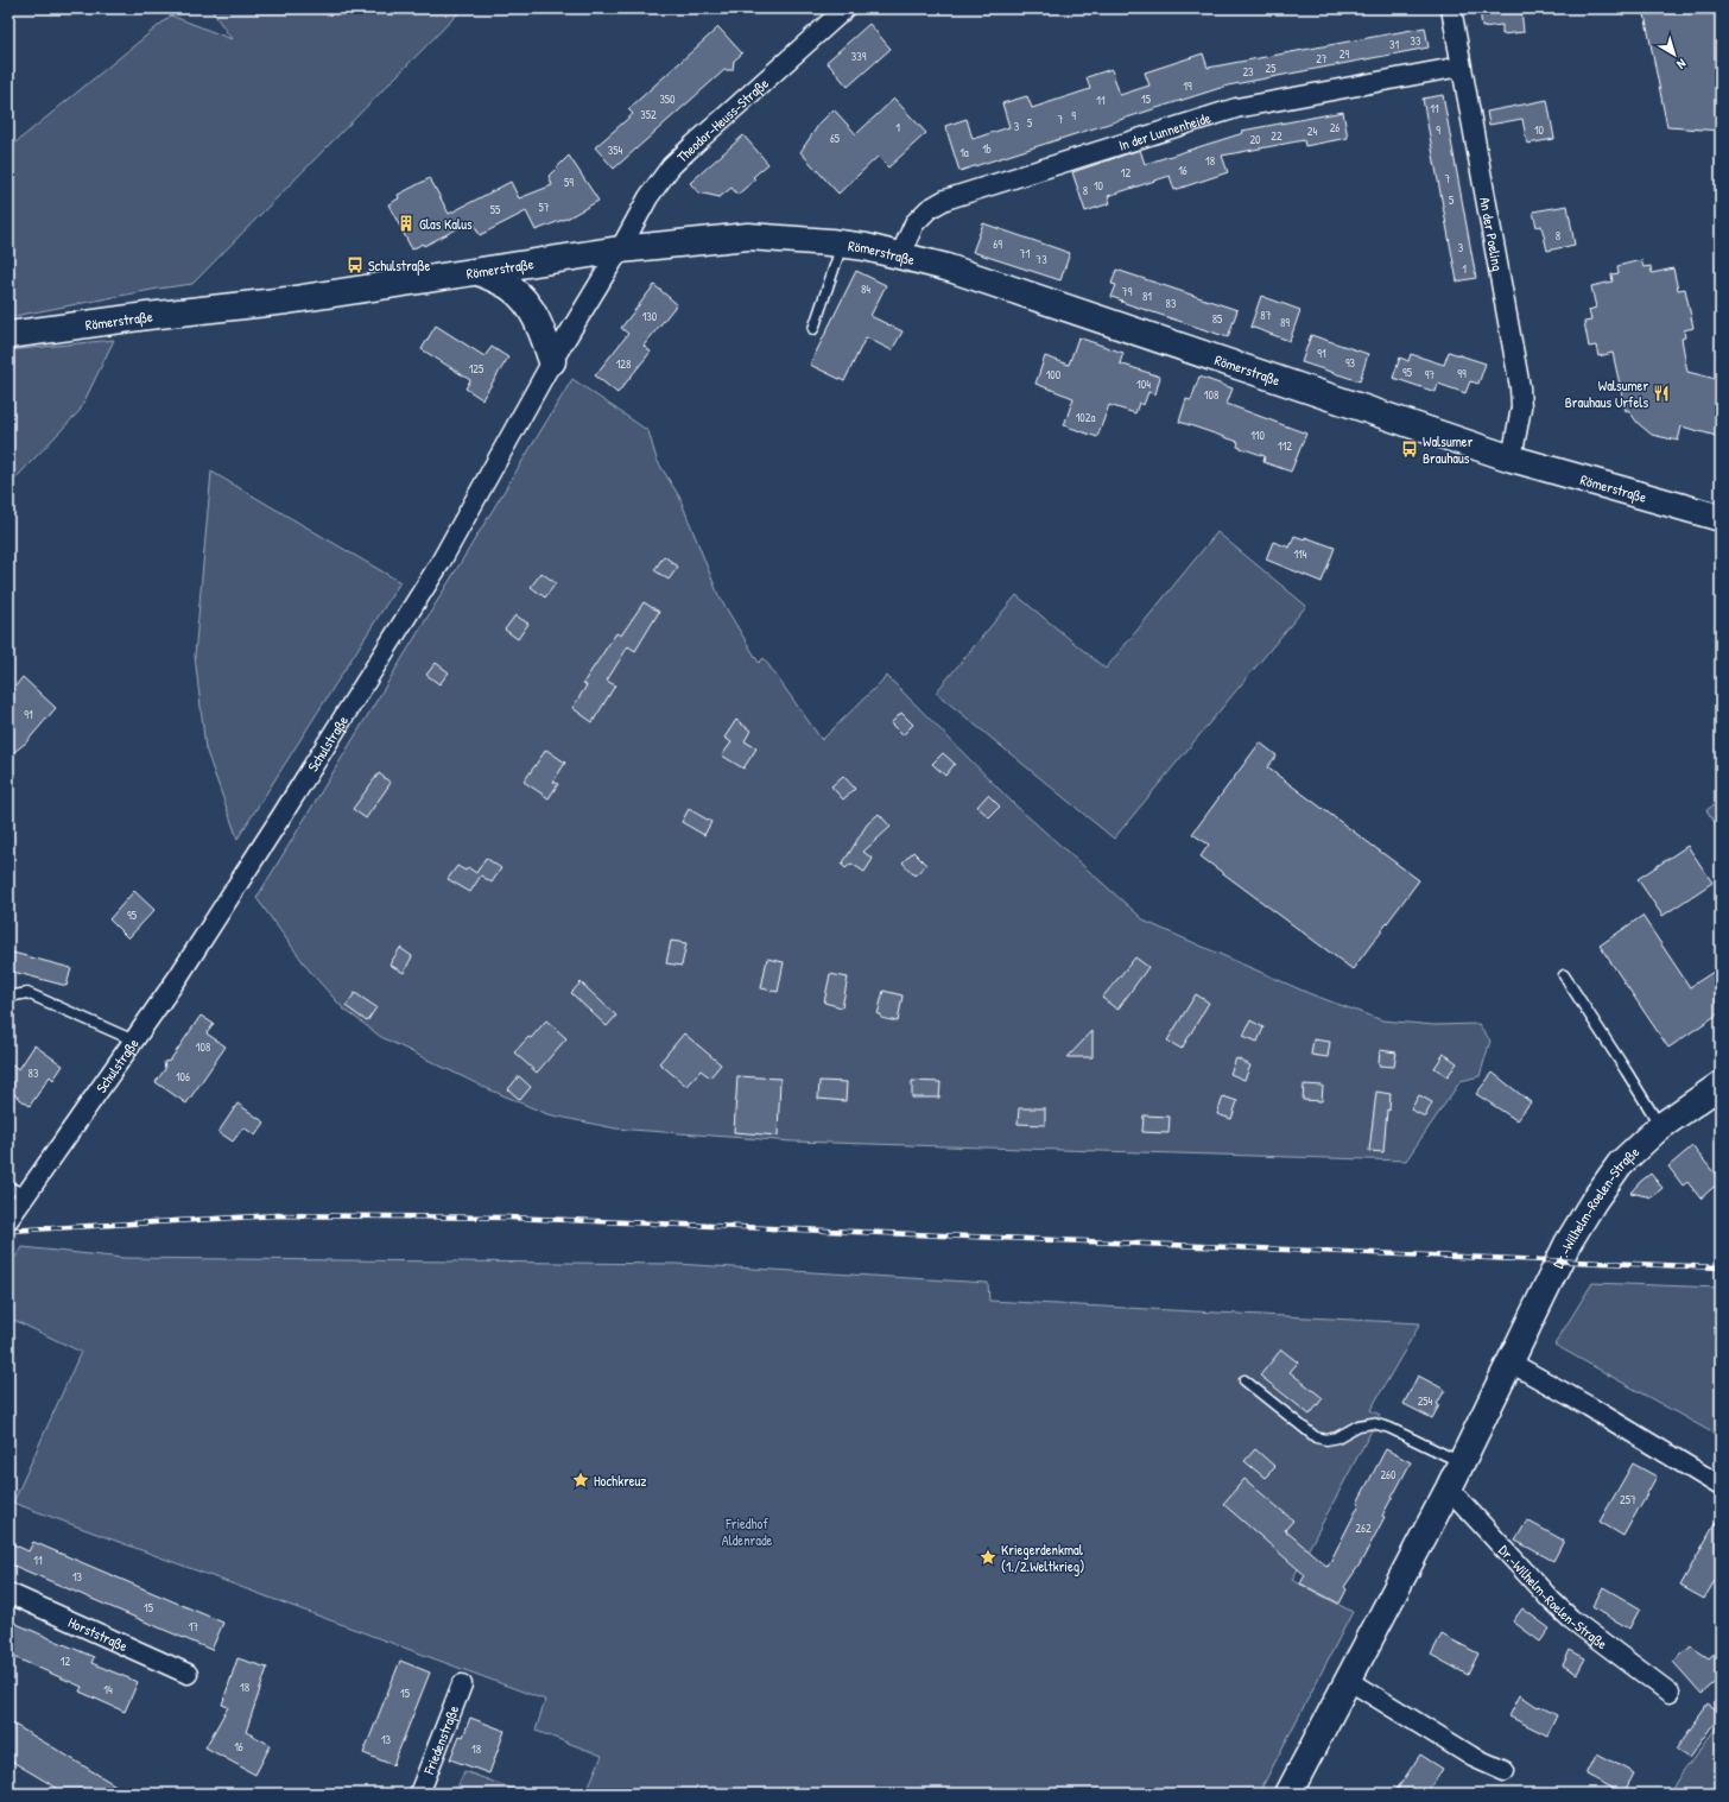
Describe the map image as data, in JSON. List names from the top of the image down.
{
  "streets": {
    "street": [
      "Theodor-Heuss-Straße",
      "In der Lunnenheide",
      "An der Poeling",
      "Römerstraße",
      "Schulstraße",
      "Dr.-Wilhelm-Roelen-Straße",
      "Horststraße",
      "Friedenstraße"
    ]
  },
  "crossings": [
    ["Theodor-Heuss-Straße", "Römerstraße"],
    ["Theodor-Heuss-Straße", "Schulstraße"],
    ["In der Lunnenheide", "An der Poeling"],
    ["In der Lunnenheide", "Römerstraße"],
    ["An der Poeling", "Römerstraße"],
    ["Römerstraße", "Schulstraße"]
  ],
  "parks": ["Friedhof Aldenrade"],
  "places": {
    "building": ["Glas Kalus"],
    "bus stop": ["Schulstraße", "Walsumer Brauhaus"],
    "restaurant": ["Walsumer Brauhaus Urfels"],
    "place": ["Hochkreuz", "Kriegerdenkmal (1./2.Weltkrieg)"]
  },
  "house_numbers": [
    "33",
    "31",
    "29",
    "339",
    "27",
    "25",
    "23",
    "19",
    "350",
    "15",
    "11",
    "11",
    "352",
    "9",
    "7",
    "5",
    "3",
    "1",
    "26",
    "9",
    "10",
    "24",
    "22",
    "65",
    "20",
    "1b",
    "354",
    "1a",
    "18",
    "16",
    "12",
    "7",
    "59",
    "10",
    "8",
    "5",
    "57",
    "55",
    "8",
    "69",
    "3",
    "71",
    "73",
    "1",
    "84",
    "79",
    "81",
    "83",
    "87",
    "130",
    "85",
    "89",
    "91",
    "93",
    "128",
    "125",
    "95",
    "99",
    "100",
    "97",
    "104",
    "108",
    "102a",
    "110",
    "112",
    "114",
    "91",
    "95",
    "108",
    "83",
    "106",
    "254",
    "260",
    "257",
    "262",
    "11",
    "13",
    "15",
    "17",
    "12",
    "18",
    "14",
    "15",
    "13",
    "16",
    "18"
  ],
  "north": "bottom right"
}
